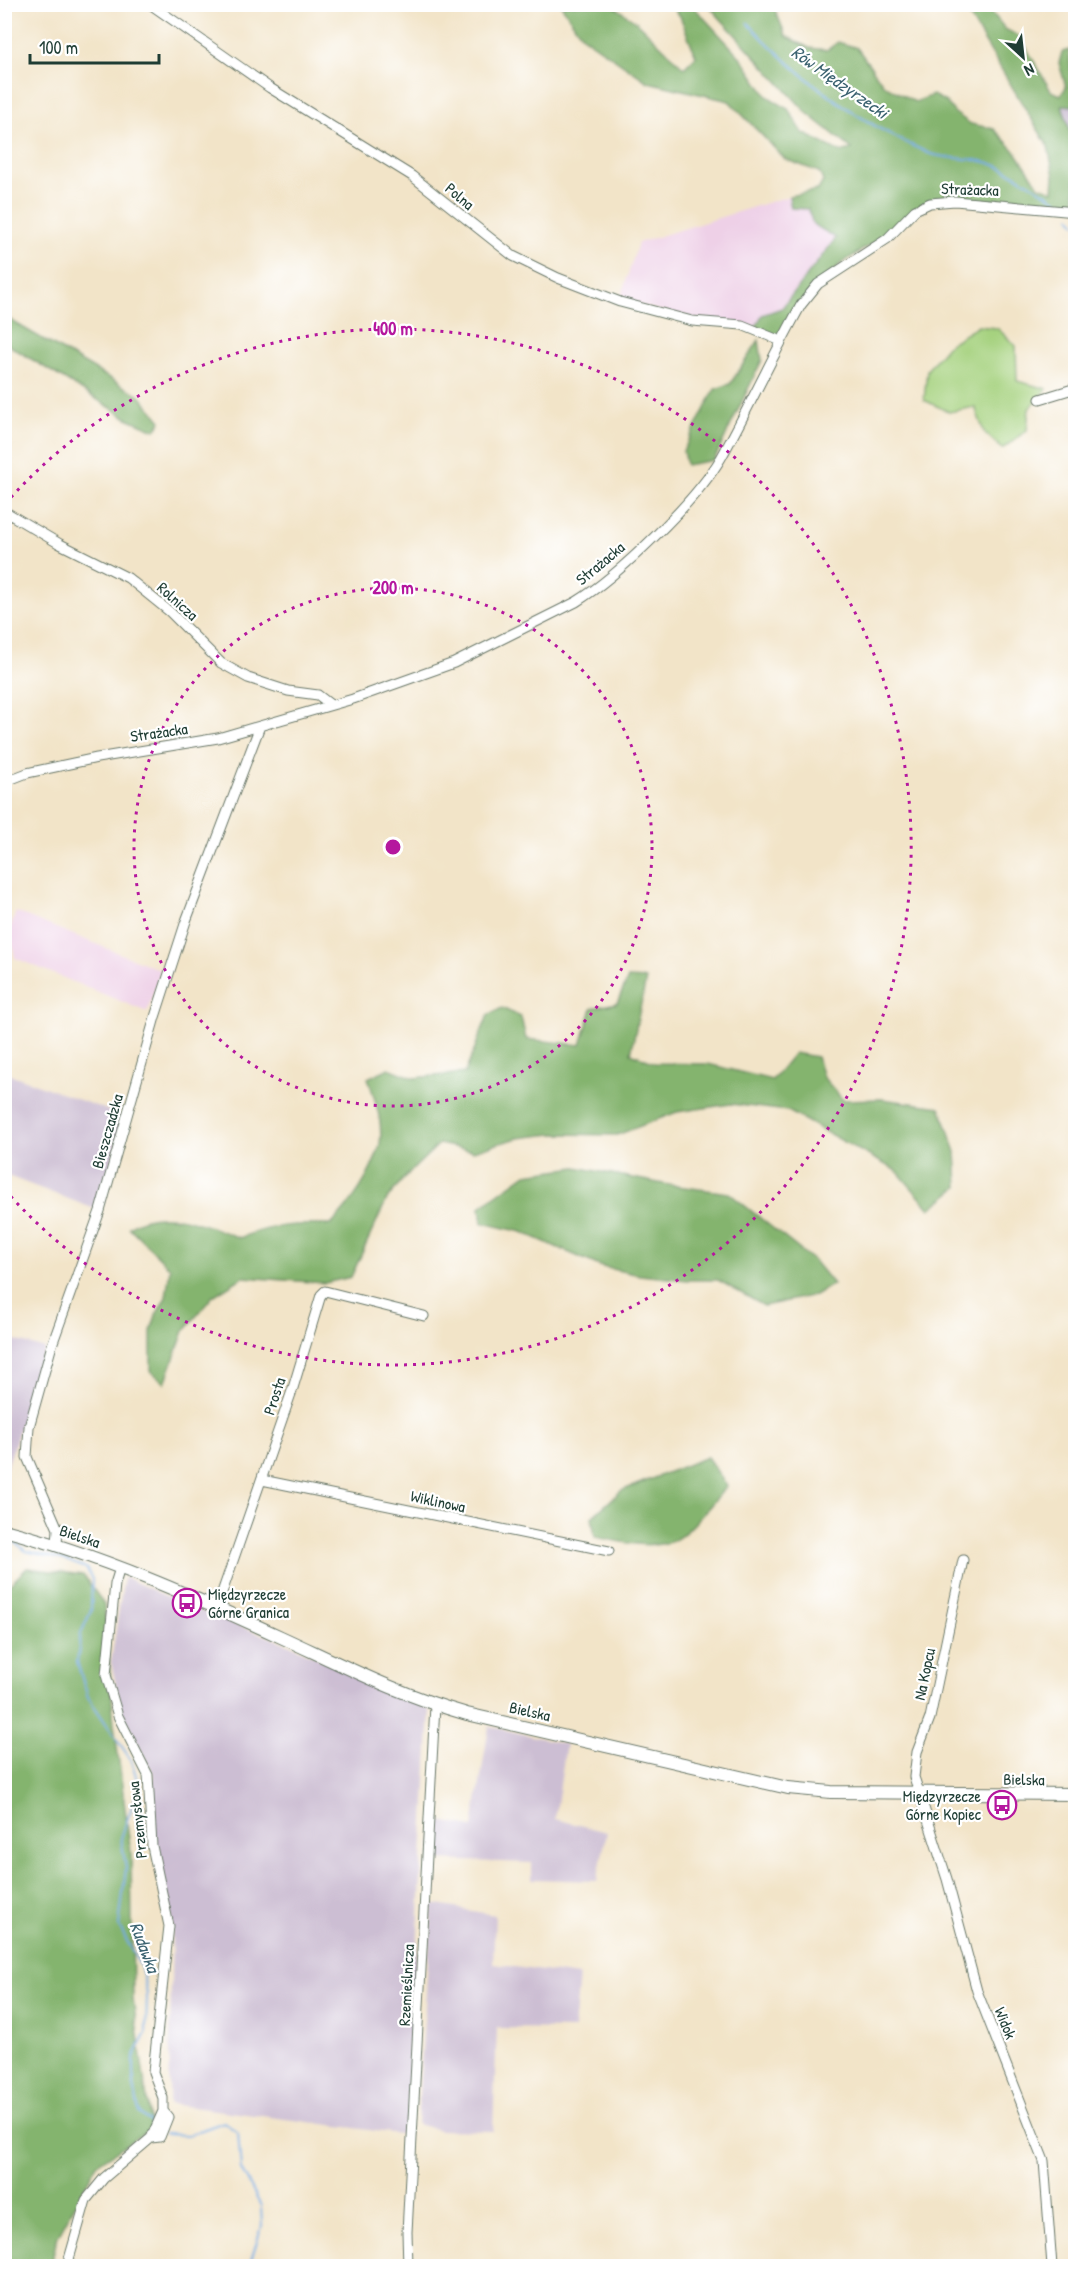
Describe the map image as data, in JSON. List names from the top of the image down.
{
  "streets": {
    "street": [
      "Strażacka",
      "Polna",
      "Rolnicza",
      "Bieszczadzka",
      "Prosta",
      "Wiklinowa",
      "Bielska",
      "Na Kopcu",
      "Przemysłowa",
      "Rzemieślnicza",
      "Widok"
    ]
  },
  "crossings": [
    ["Strażacka", "Polna"],
    ["Strażacka", "Rolnicza"],
    ["Strażacka", "Bieszczadzka"],
    ["Bieszczadzka", "Bielska"],
    ["Prosta", "Wiklinowa"],
    ["Prosta", "Bielska"],
    ["Bielska", "Na Kopcu"],
    ["Bielska", "Przemysłowa"],
    ["Bielska", "Rzemieślnicza"],
    ["Bielska", "Widok"],
    ["Na Kopcu", "Widok"]
  ],
  "water": ["Rów Międzyrzecki", "Rudawka"],
  "places": {
    "bus stop": ["Międzyrzecze Górne Granica", "Międzyrzecze Górne Kopiec"]
  },
  "scale_bar": "100 m",
  "north": "bottom right",
  "rings": ["400 m", "200 m"]
}
